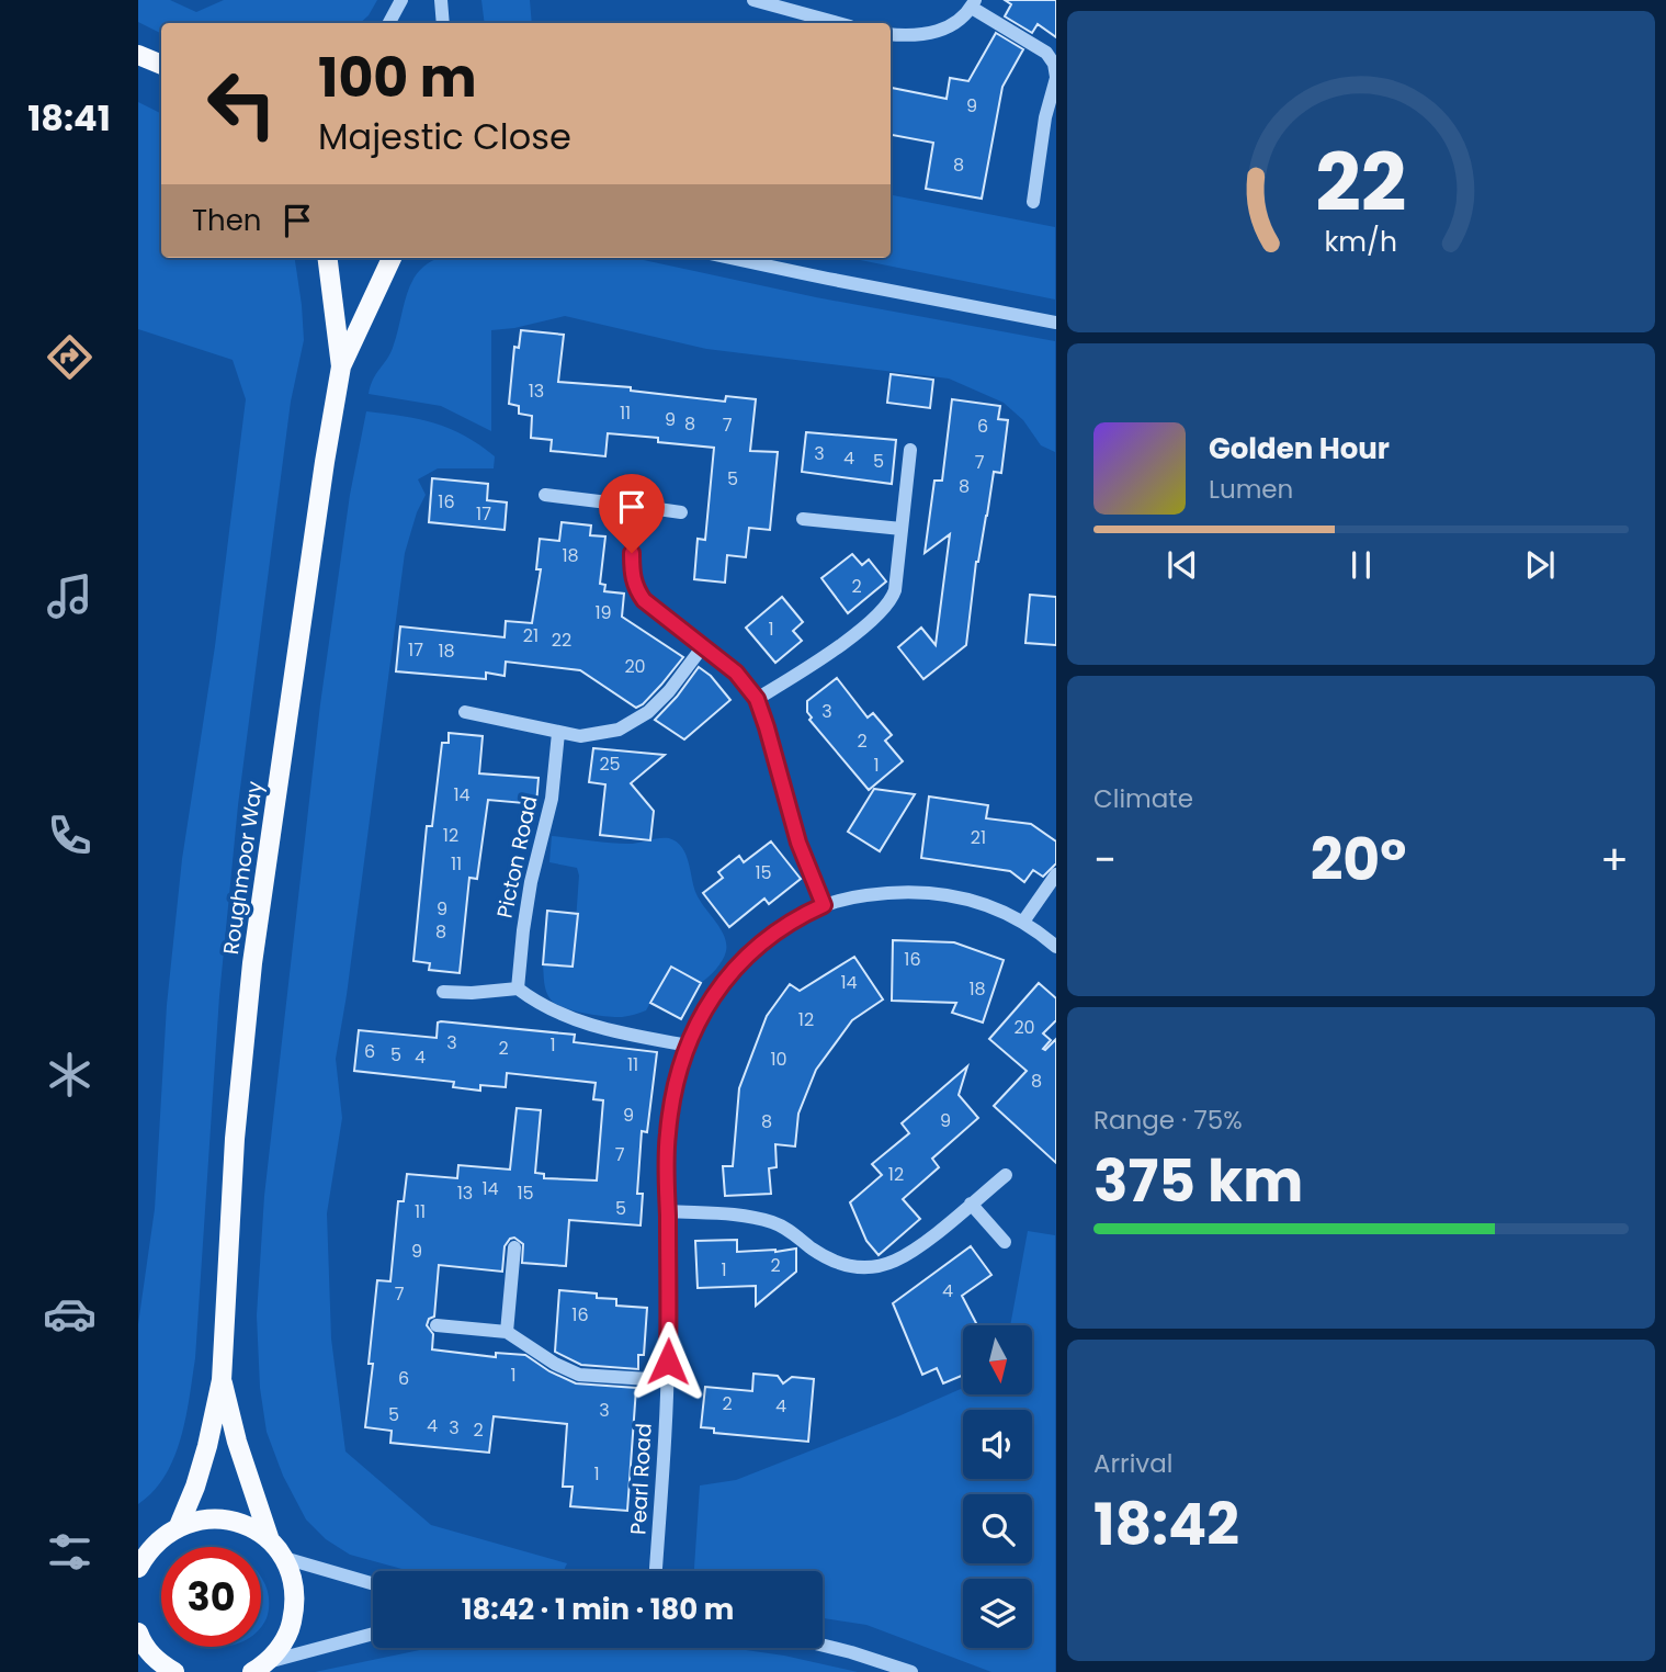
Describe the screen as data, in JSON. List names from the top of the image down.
{
  "streets": {
    "main road": ["Roughmoor Way"],
    "street": ["Picton Road", "Pearl Road"]
  },
  "house_numbers": [
    "9",
    "8",
    "13",
    "11",
    "9",
    "8",
    "7",
    "6",
    "3",
    "4",
    "5",
    "7",
    "5",
    "8",
    "16",
    "17",
    "18",
    "2",
    "19",
    "1",
    "21",
    "22",
    "17",
    "18",
    "20",
    "3",
    "2",
    "25",
    "1",
    "14",
    "12",
    "21",
    "11",
    "15",
    "9",
    "8",
    "16",
    "14",
    "18",
    "12",
    "20",
    "3",
    "1",
    "2",
    "6",
    "5",
    "4",
    "10",
    "11",
    "8",
    "9",
    "9",
    "8",
    "7",
    "12",
    "14",
    "13",
    "15",
    "5",
    "11",
    "9",
    "2",
    "1",
    "4",
    "7",
    "16",
    "1",
    "6",
    "2",
    "4",
    "3",
    "5",
    "4",
    "3",
    "2",
    "1"
  ],
  "north": "bottom",
  "page": {
    "tabs": "18:41",
    "turn": ["100 m", "Majestic Close"],
    "then": "Then",
    "song": ["Golden Hour", "Lumen"],
    "tile": [
      "Climate",
      ["Range · 75%", "375 km"],
      ["Arrival", "18:42"]
    ],
    "heat": ["−", "20°", "+"],
    "limit": "30",
    "trip": "18:42 · 1 min · 180 m",
    "gauge": ["22", "km/h"]
  }
}
